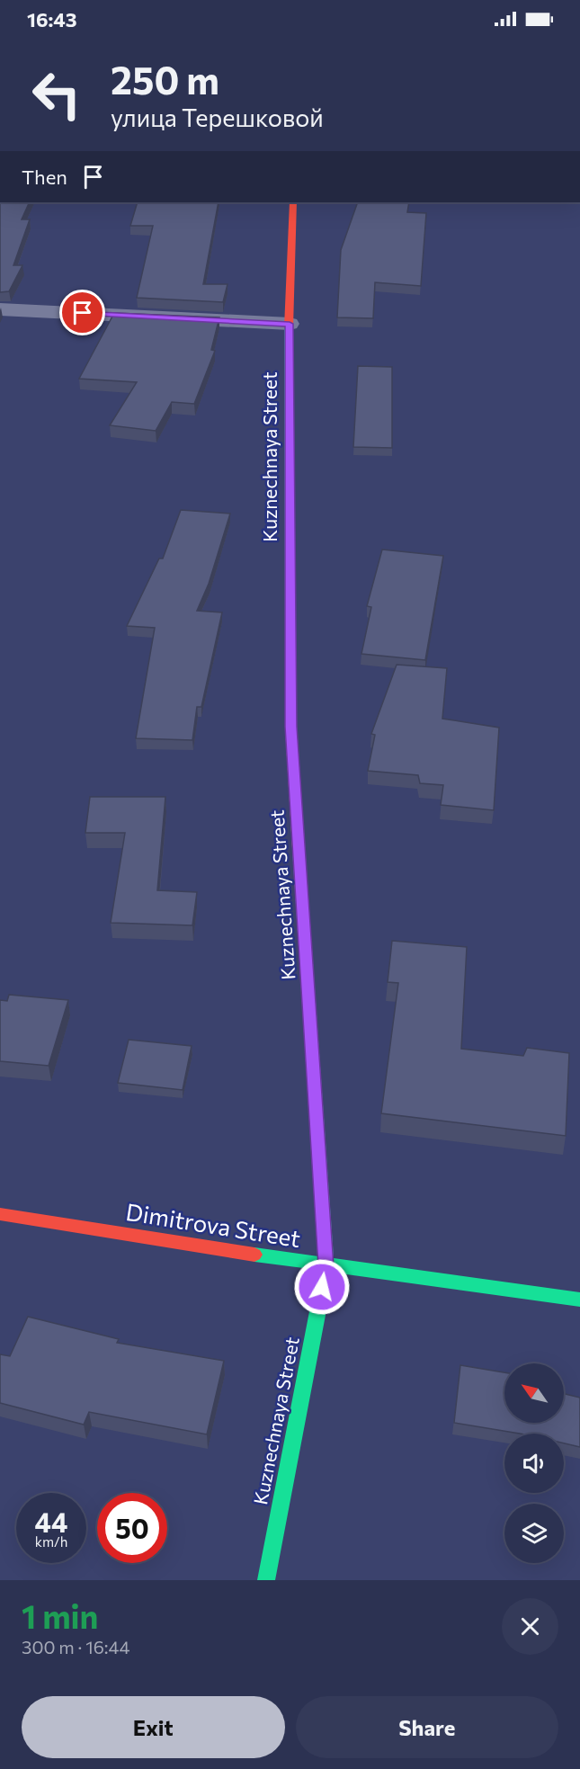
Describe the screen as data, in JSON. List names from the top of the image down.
{
  "streets": {
    "main road": ["Kuznechnaya Street", "Dimitrova Street"]
  },
  "crossings": [
    ["Kuznechnaya Street", "Dimitrova Street"]
  ],
  "north": "top left",
  "page": {
    "status": "16:43",
    "turn": ["250 m", "улица Терешковой"],
    "then": "Then",
    "speed": "44 km/h",
    "limit": "50",
    "heading": ["1 min", "300 m · 16:44"],
    "buttons": ["Exit", "Share"]
  }
}
